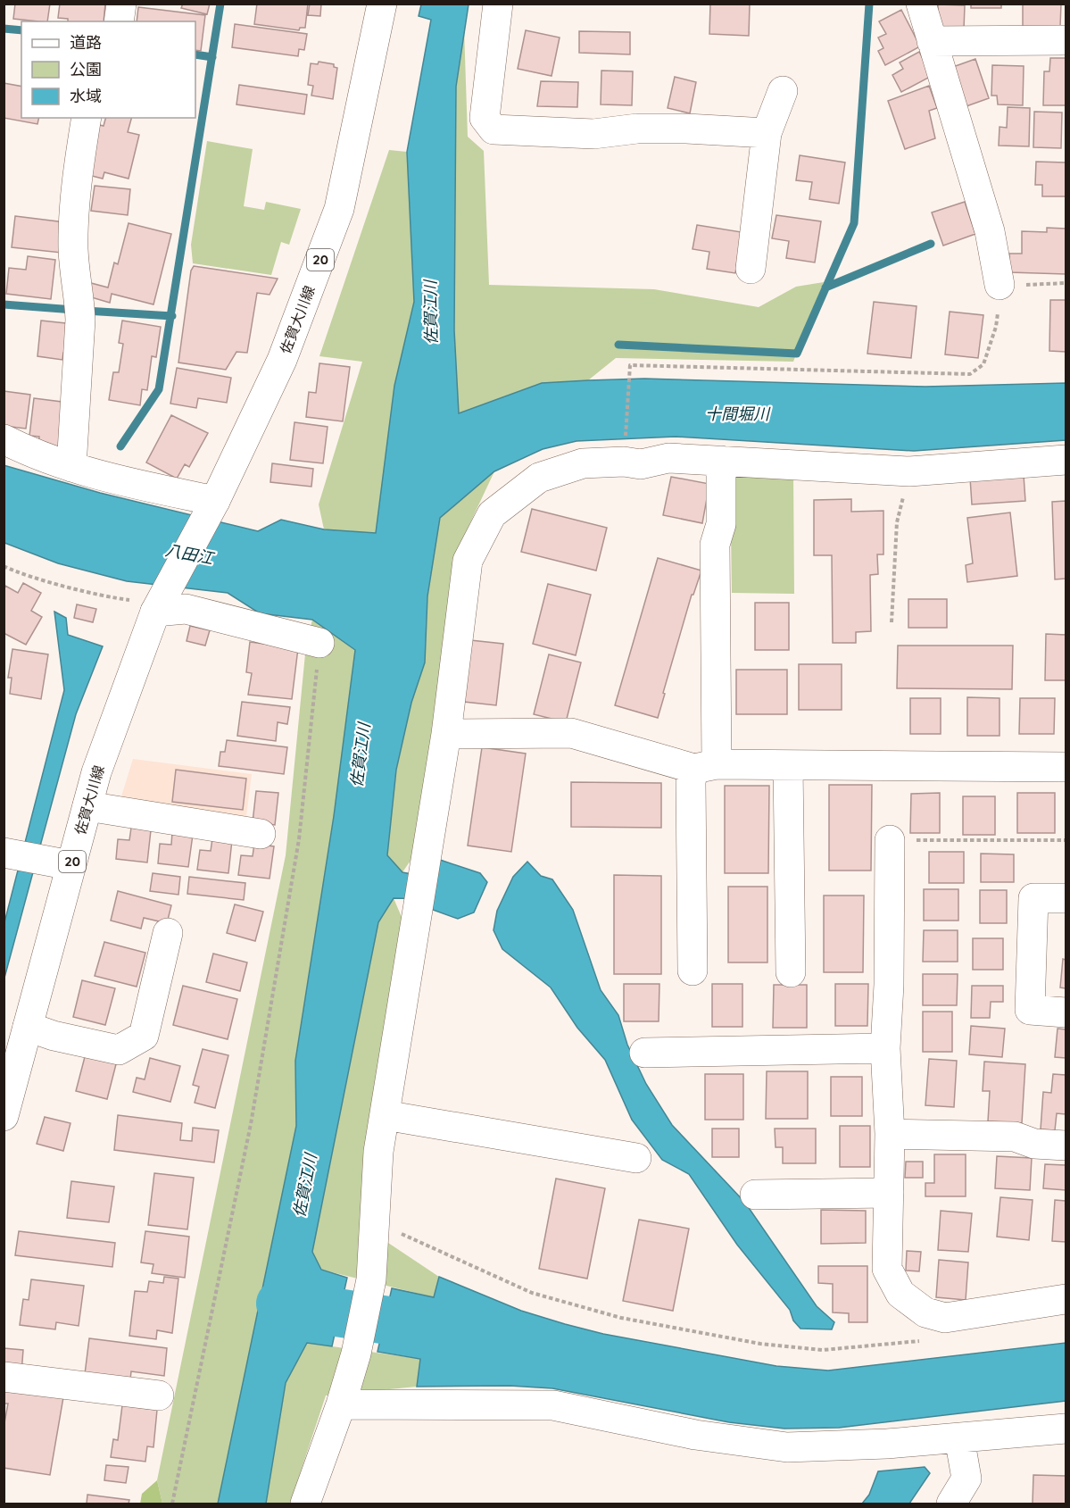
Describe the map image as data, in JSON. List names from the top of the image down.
{
  "streets": {
    "street": ["20", "佐賀大川線"]
  },
  "crossings": [
    ["20", "佐賀大川線"]
  ],
  "water": ["佐賀江川", "十間堀川", "八田江"],
  "legend": ["道路", "公園", "水域"]
}
